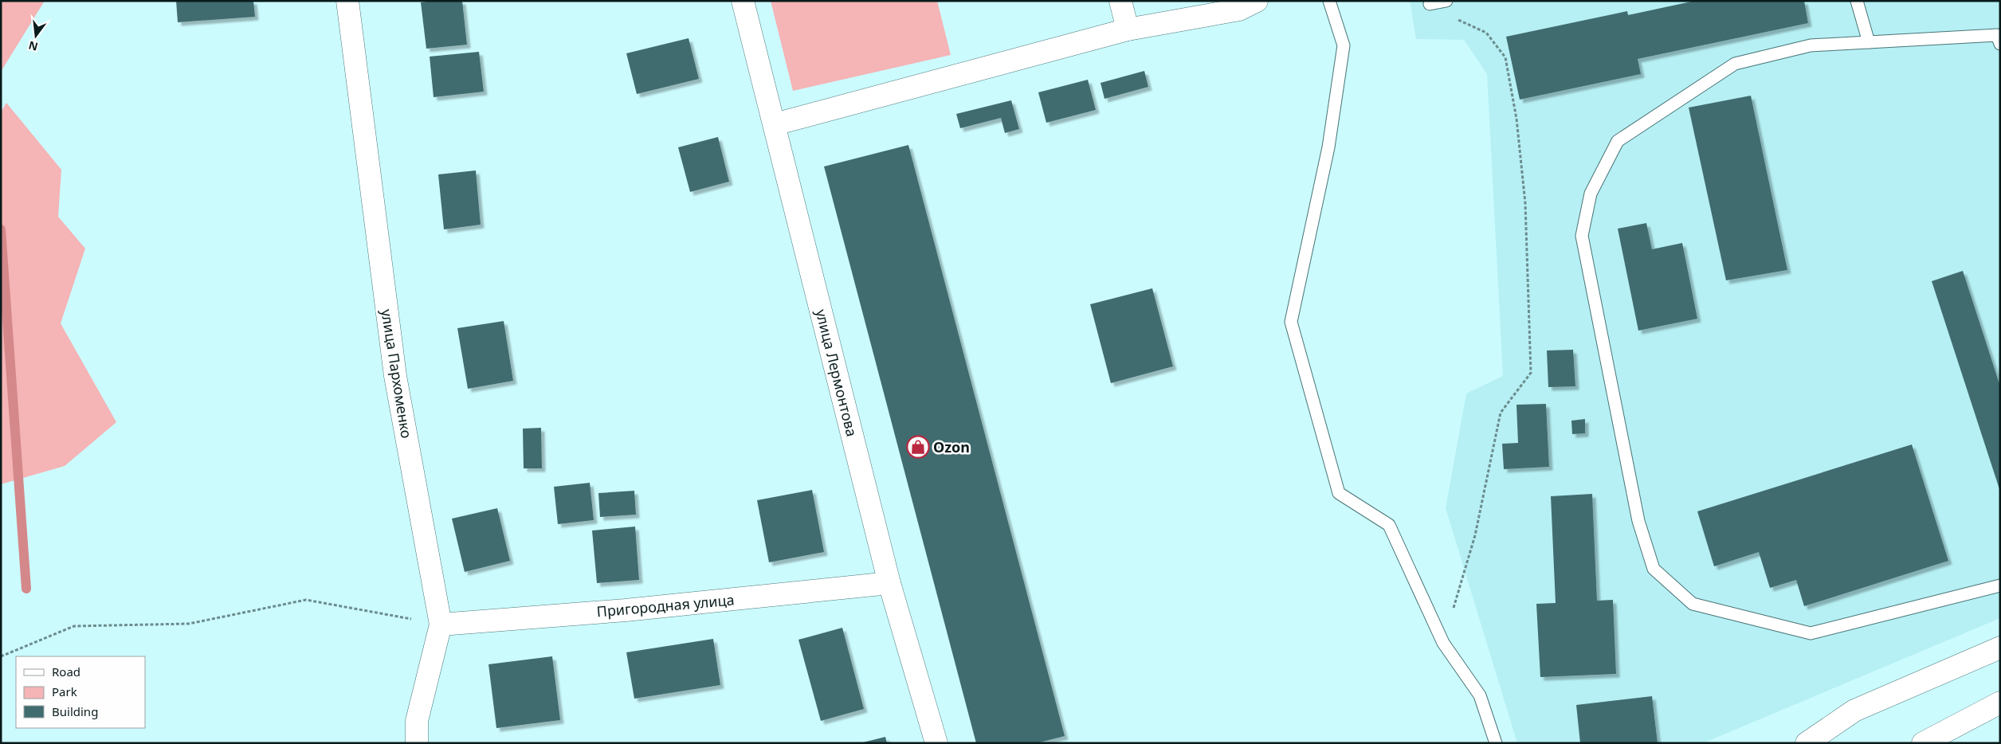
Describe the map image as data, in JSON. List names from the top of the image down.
{
  "streets": {
    "street": ["улица Лермонтова", "улица Пархоменко", "Пригородная улица"]
  },
  "crossings": [
    ["улица Лермонтова", "Пригородная улица"],
    ["улица Пархоменко", "Пригородная улица"]
  ],
  "places": {
    "shop": ["Ozon"]
  },
  "legend": ["Road", "Park", "Building"],
  "north": "bottom"
}
